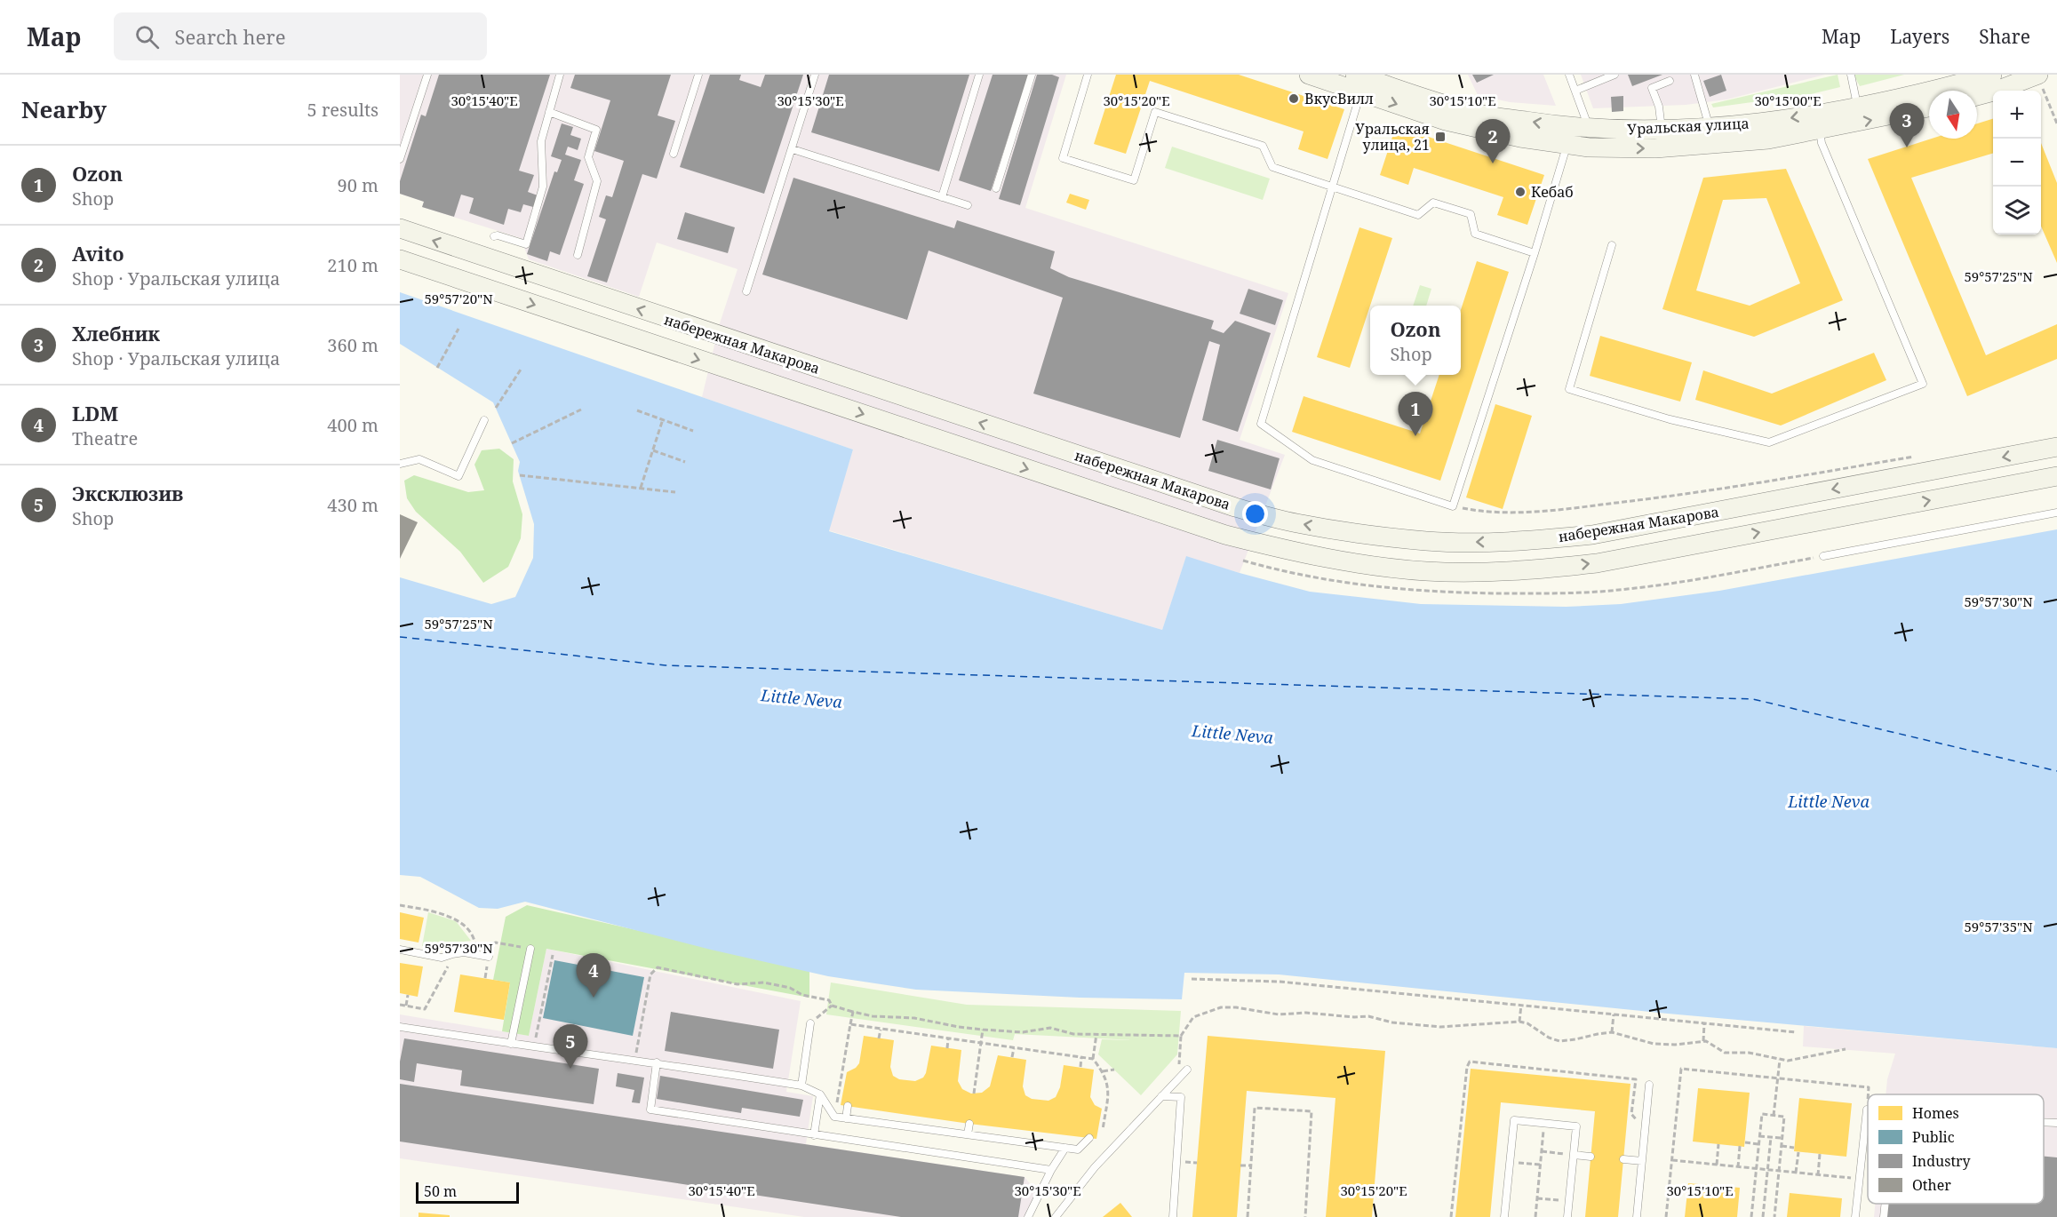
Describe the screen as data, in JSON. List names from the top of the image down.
{
  "streets": {
    "main road": ["Уральская улица", "набережная Макарова"]
  },
  "water": ["Little Neva"],
  "places": {
    "other": ["ВкусВилл", "Кебаб"],
    "transit": ["Уральская улица, 21"]
  },
  "legend": [
    "Homes",
    "Public",
    "Industry",
    "Other"
  ],
  "scale_bar": "50 m",
  "north": "bottom",
  "page": {
    "header": "Map",
    "search": "Search here",
    "nav": ["Map", "Layers", "Share"],
    "heading": ["Nearby", "5 results"],
    "map_buttons": ["+", "−"],
    "pins": [
      "3",
      "2",
      "1",
      "4",
      "5"
    ],
    "list": [
      {
        "mark": "1",
        "name": "Ozon",
        "note": "Shop",
        "value": "90 m"
      },
      {
        "mark": "2",
        "name": "Avito",
        "note": "Shop · Уральская улица",
        "value": "210 m"
      },
      {
        "mark": "3",
        "name": "Хлебник",
        "note": "Shop · Уральская улица",
        "value": "360 m"
      },
      {
        "mark": "4",
        "name": "LDM",
        "note": "Theatre",
        "value": "400 m"
      },
      {
        "mark": "5",
        "name": "Эксклюзив",
        "note": "Shop",
        "value": "430 m"
      }
    ],
    "popup": ["Ozon", "Shop"],
    "scale": "50 m"
  },
  "coordinates": [
    "30°15'40\"E",
    "30°15'30\"E",
    "30°15'20\"E",
    "30°15'10\"E",
    "30°15'00\"E",
    "59°57'25\"N",
    "59°57'20\"N",
    "59°57'30\"N",
    "59°57'35\"N"
  ]
}
